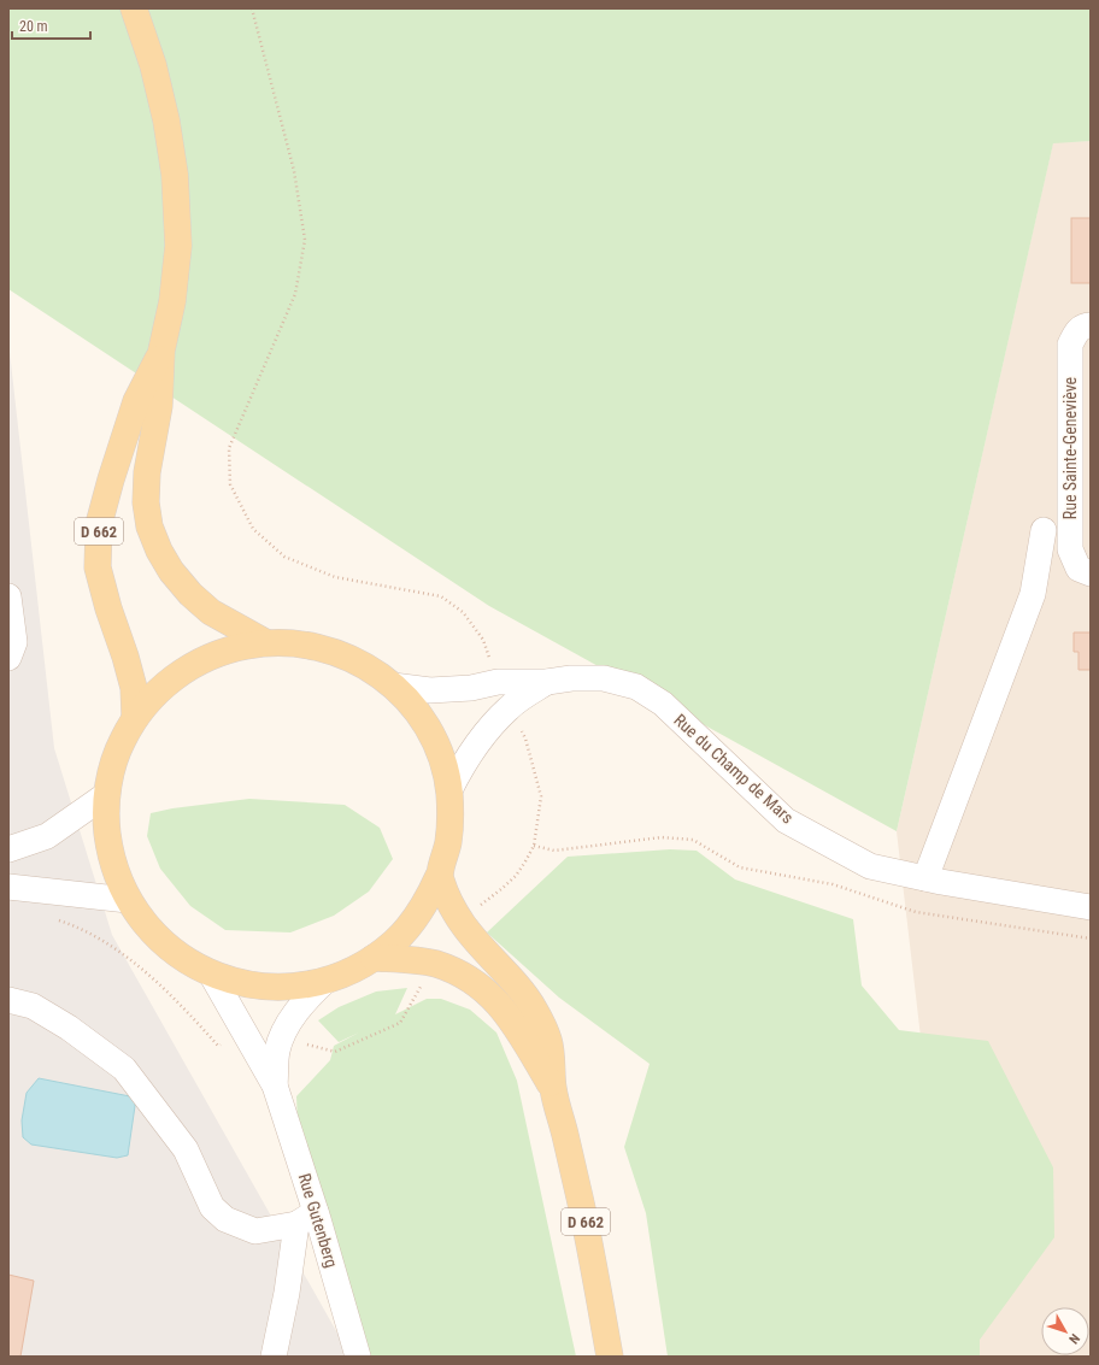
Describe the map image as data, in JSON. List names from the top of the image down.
{
  "streets": {
    "main road": ["D 662"],
    "street": ["Rue Sainte-Geneviève", "Rue du Champ de Mars", "Rue Gutenberg"]
  },
  "scale_bar": "20 m",
  "north": "bottom right"
}
